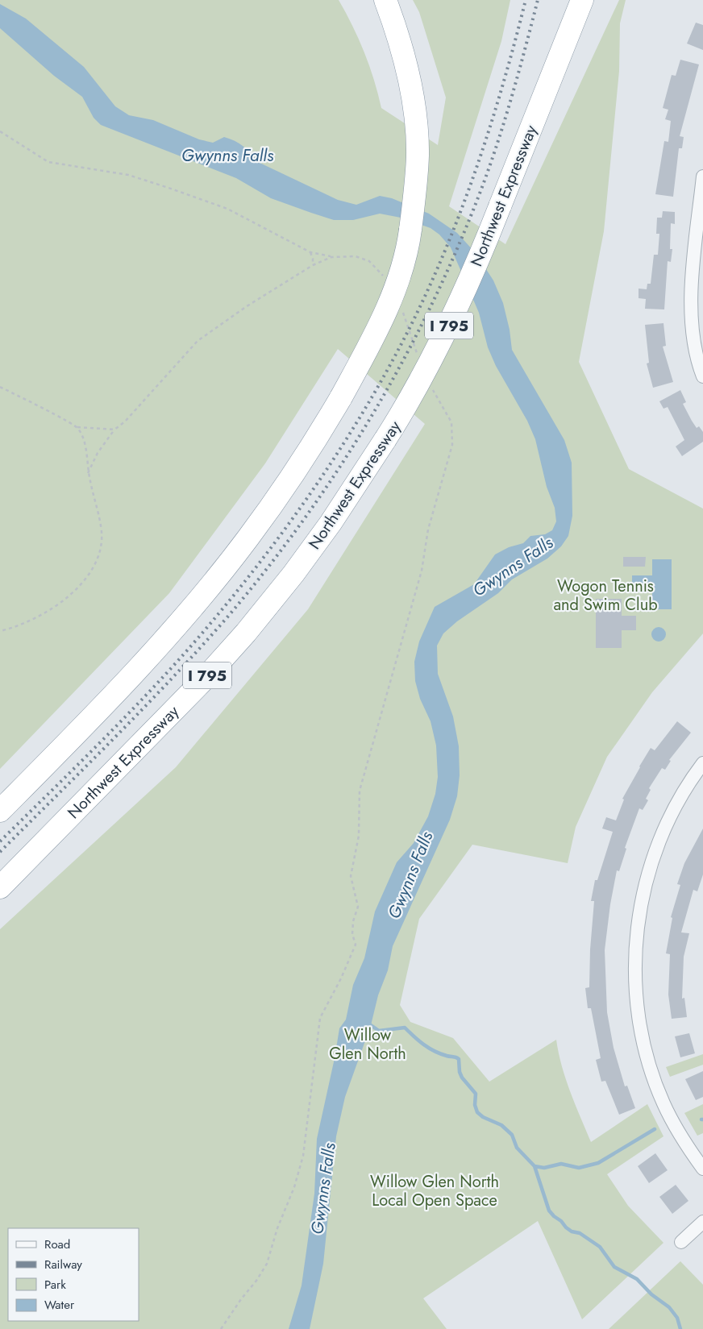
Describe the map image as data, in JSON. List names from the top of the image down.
{
  "streets": {
    "highway": ["Northwest Expressway", "I 795"]
  },
  "water": ["Gwynns Falls"],
  "parks": ["Wogon Tennis and Swim Club", "Willow Glen North", "Willow Glen North Local Open Space"],
  "legend": [
    "Road",
    "Railway",
    "Park",
    "Water"
  ]
}
